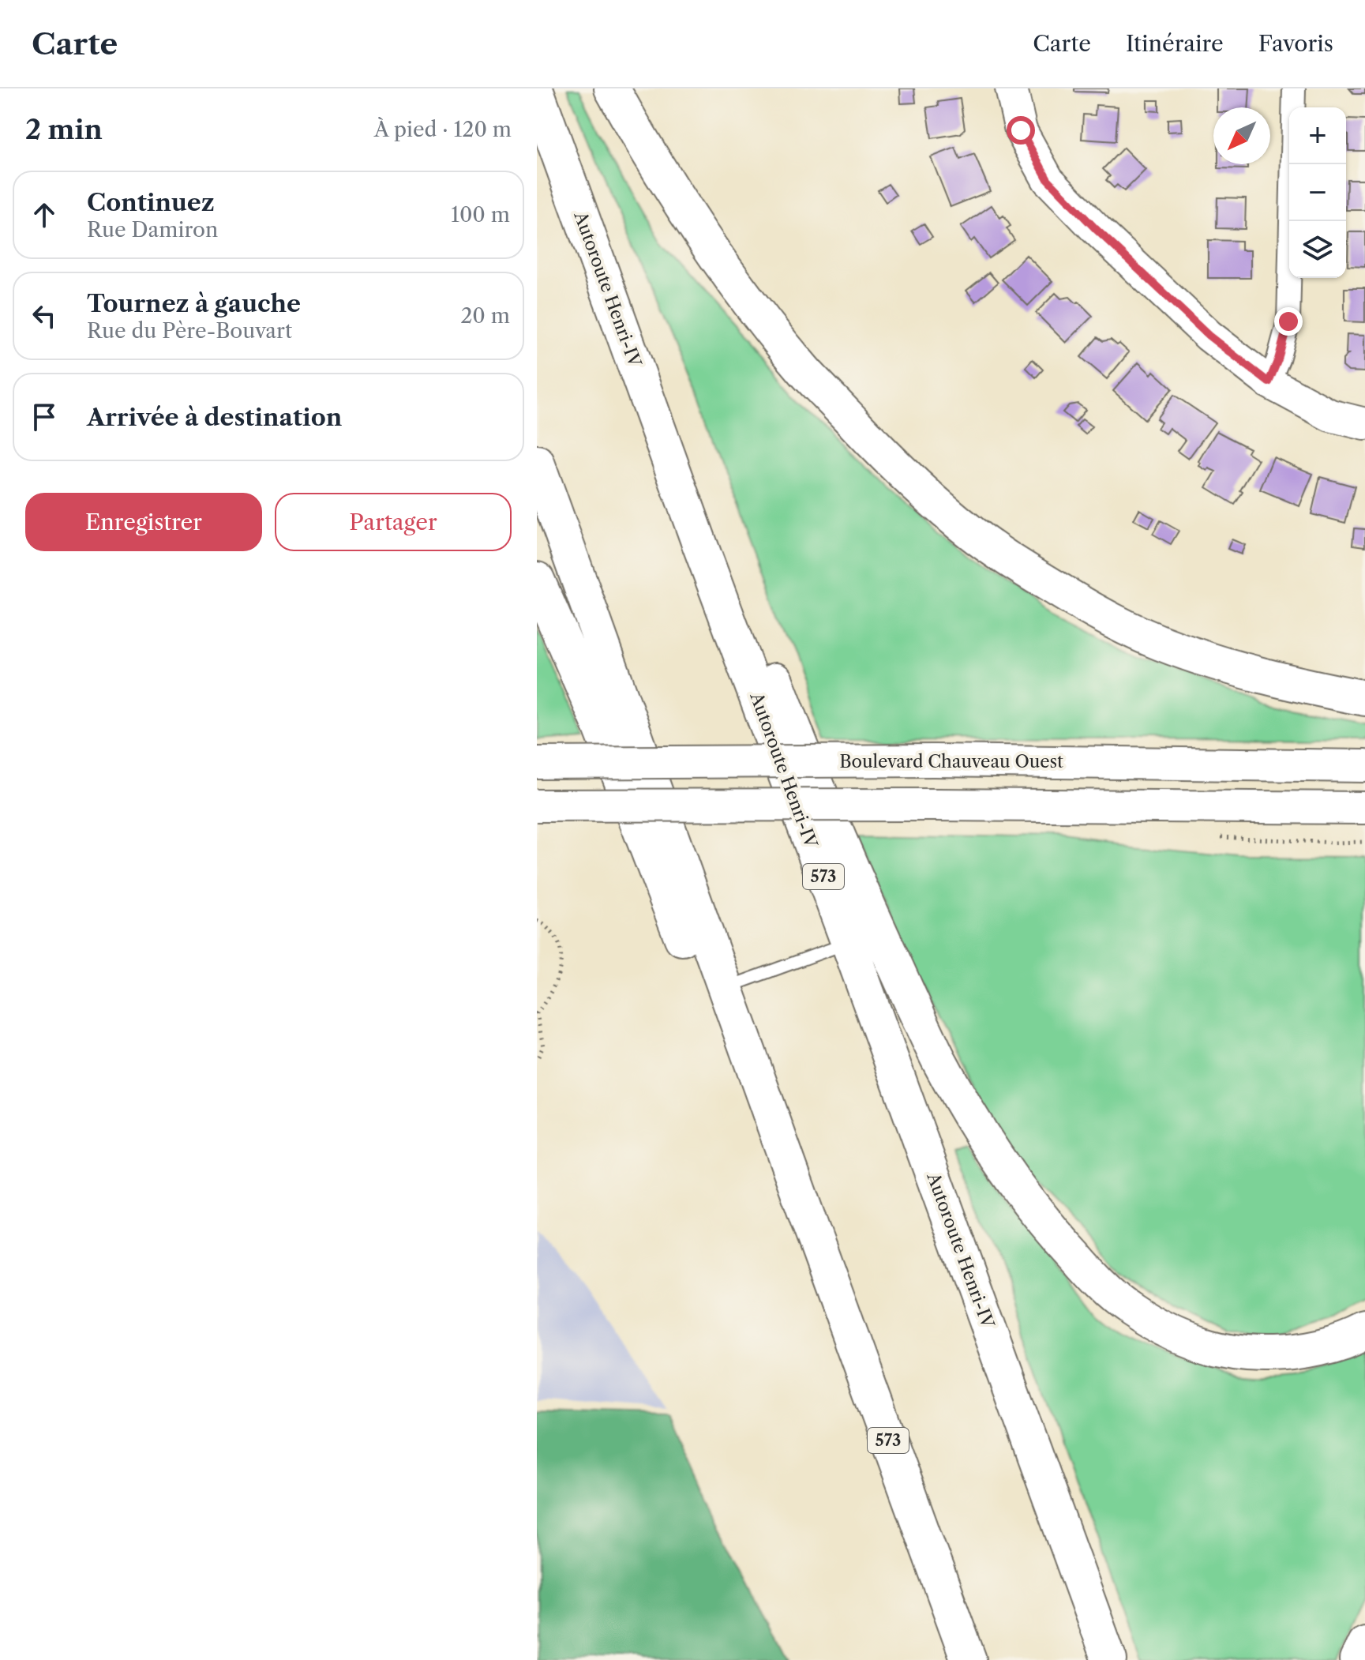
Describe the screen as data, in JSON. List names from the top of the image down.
{
  "streets": {
    "highway": ["Autoroute Henri-IV", "573"],
    "main road": ["Boulevard Chauveau Ouest"]
  },
  "north": "bottom left",
  "page": {
    "header": "Carte",
    "nav": ["Carte", "Itinéraire", "Favoris"],
    "heading": ["2 min", "À pied · 120 m"],
    "map_buttons": ["+", "−"],
    "list": [
      ["Continuez", "Rue Damiron", "100 m"],
      ["Tournez à gauche", "Rue du Père-Bouvart", "20 m"],
      "Arrivée à destination"
    ],
    "buttons": ["Enregistrer", "Partager"]
  }
}
